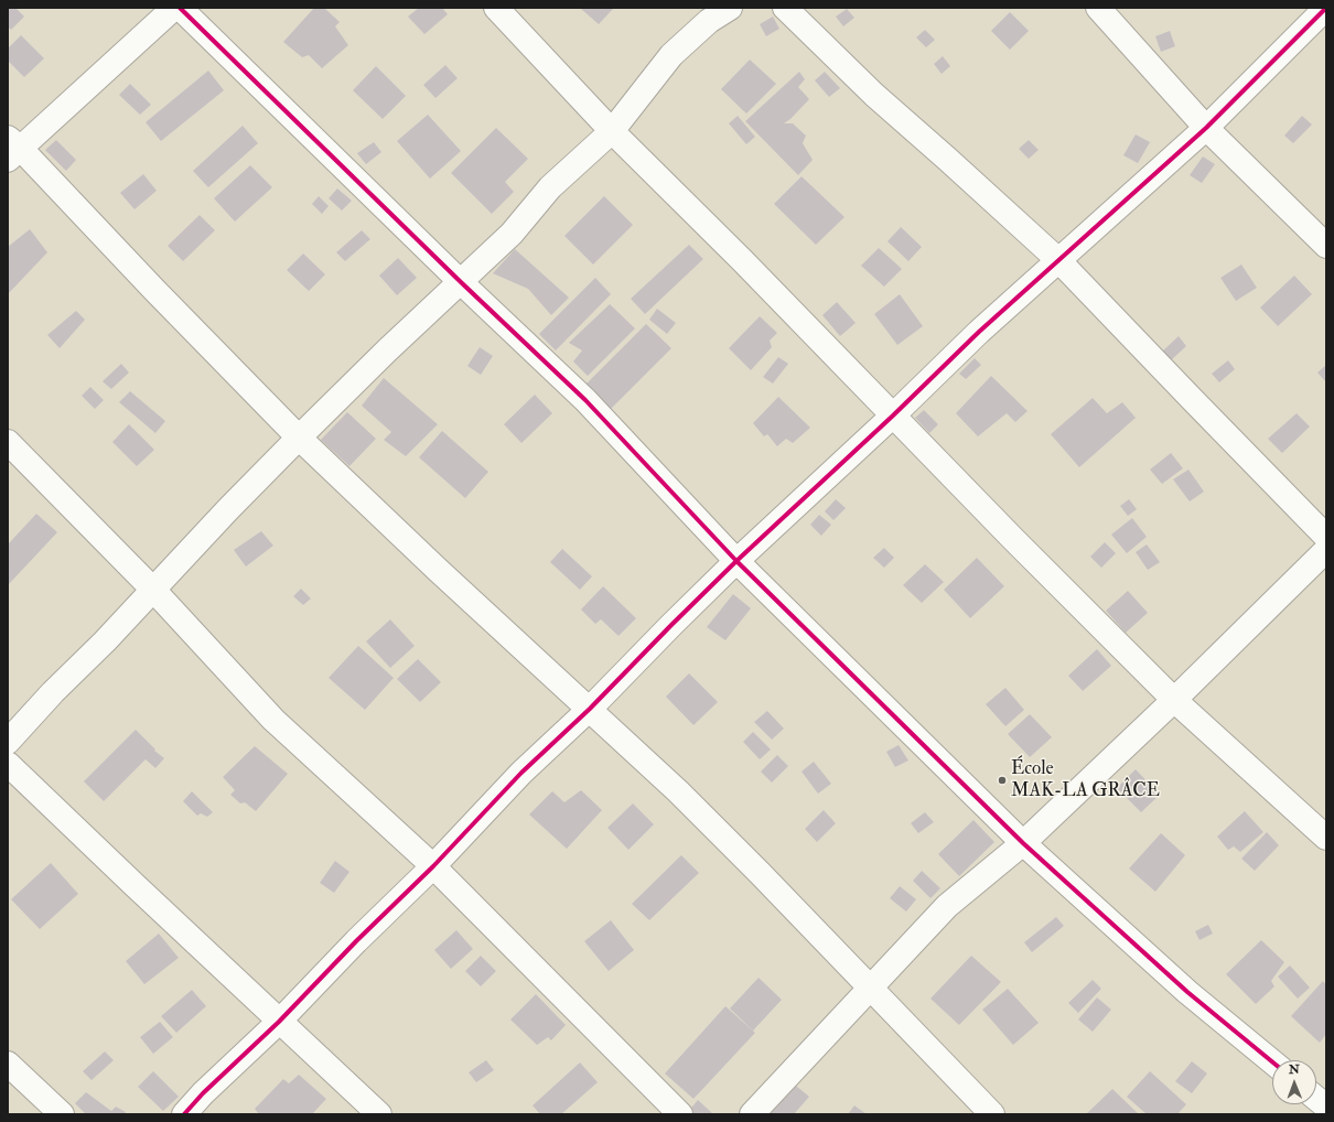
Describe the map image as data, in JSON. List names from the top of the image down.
{
  "places": ["École MAK-LA GRÂCE"],
  "north": "top"
}
